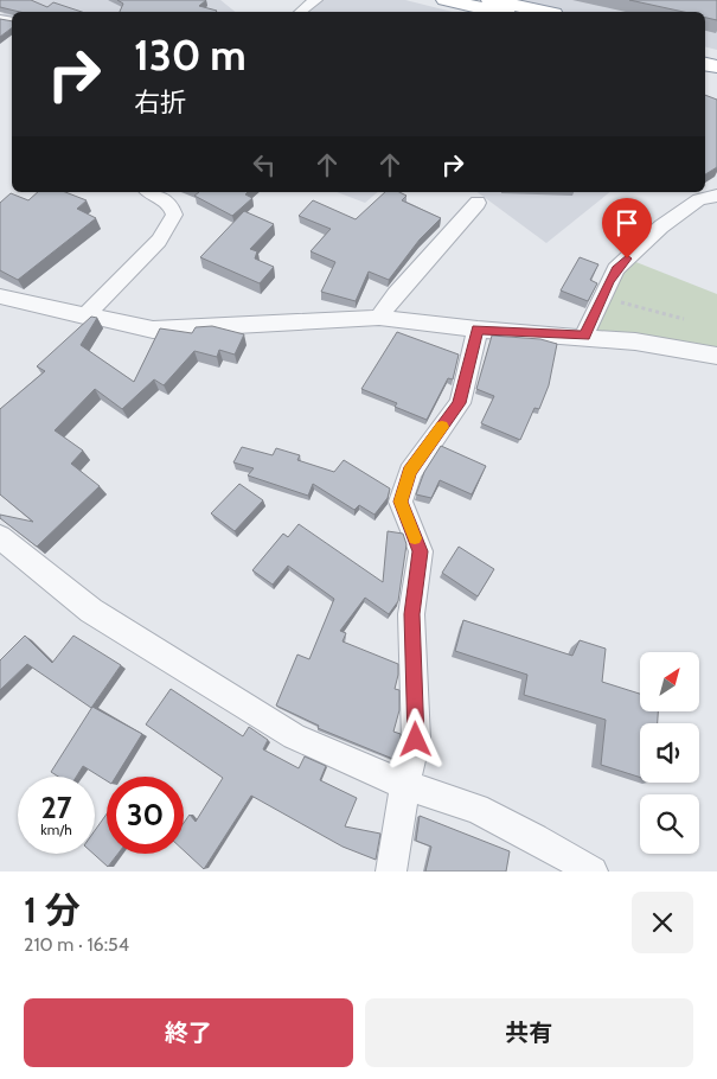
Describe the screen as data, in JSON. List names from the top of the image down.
{
  "north": "top right",
  "page": {
    "turn": ["130 m", "右折"],
    "speed": "27 km/h",
    "limit": "30",
    "heading": ["1 分", "210 m · 16:54"],
    "buttons": ["終了", "共有"]
  }
}
